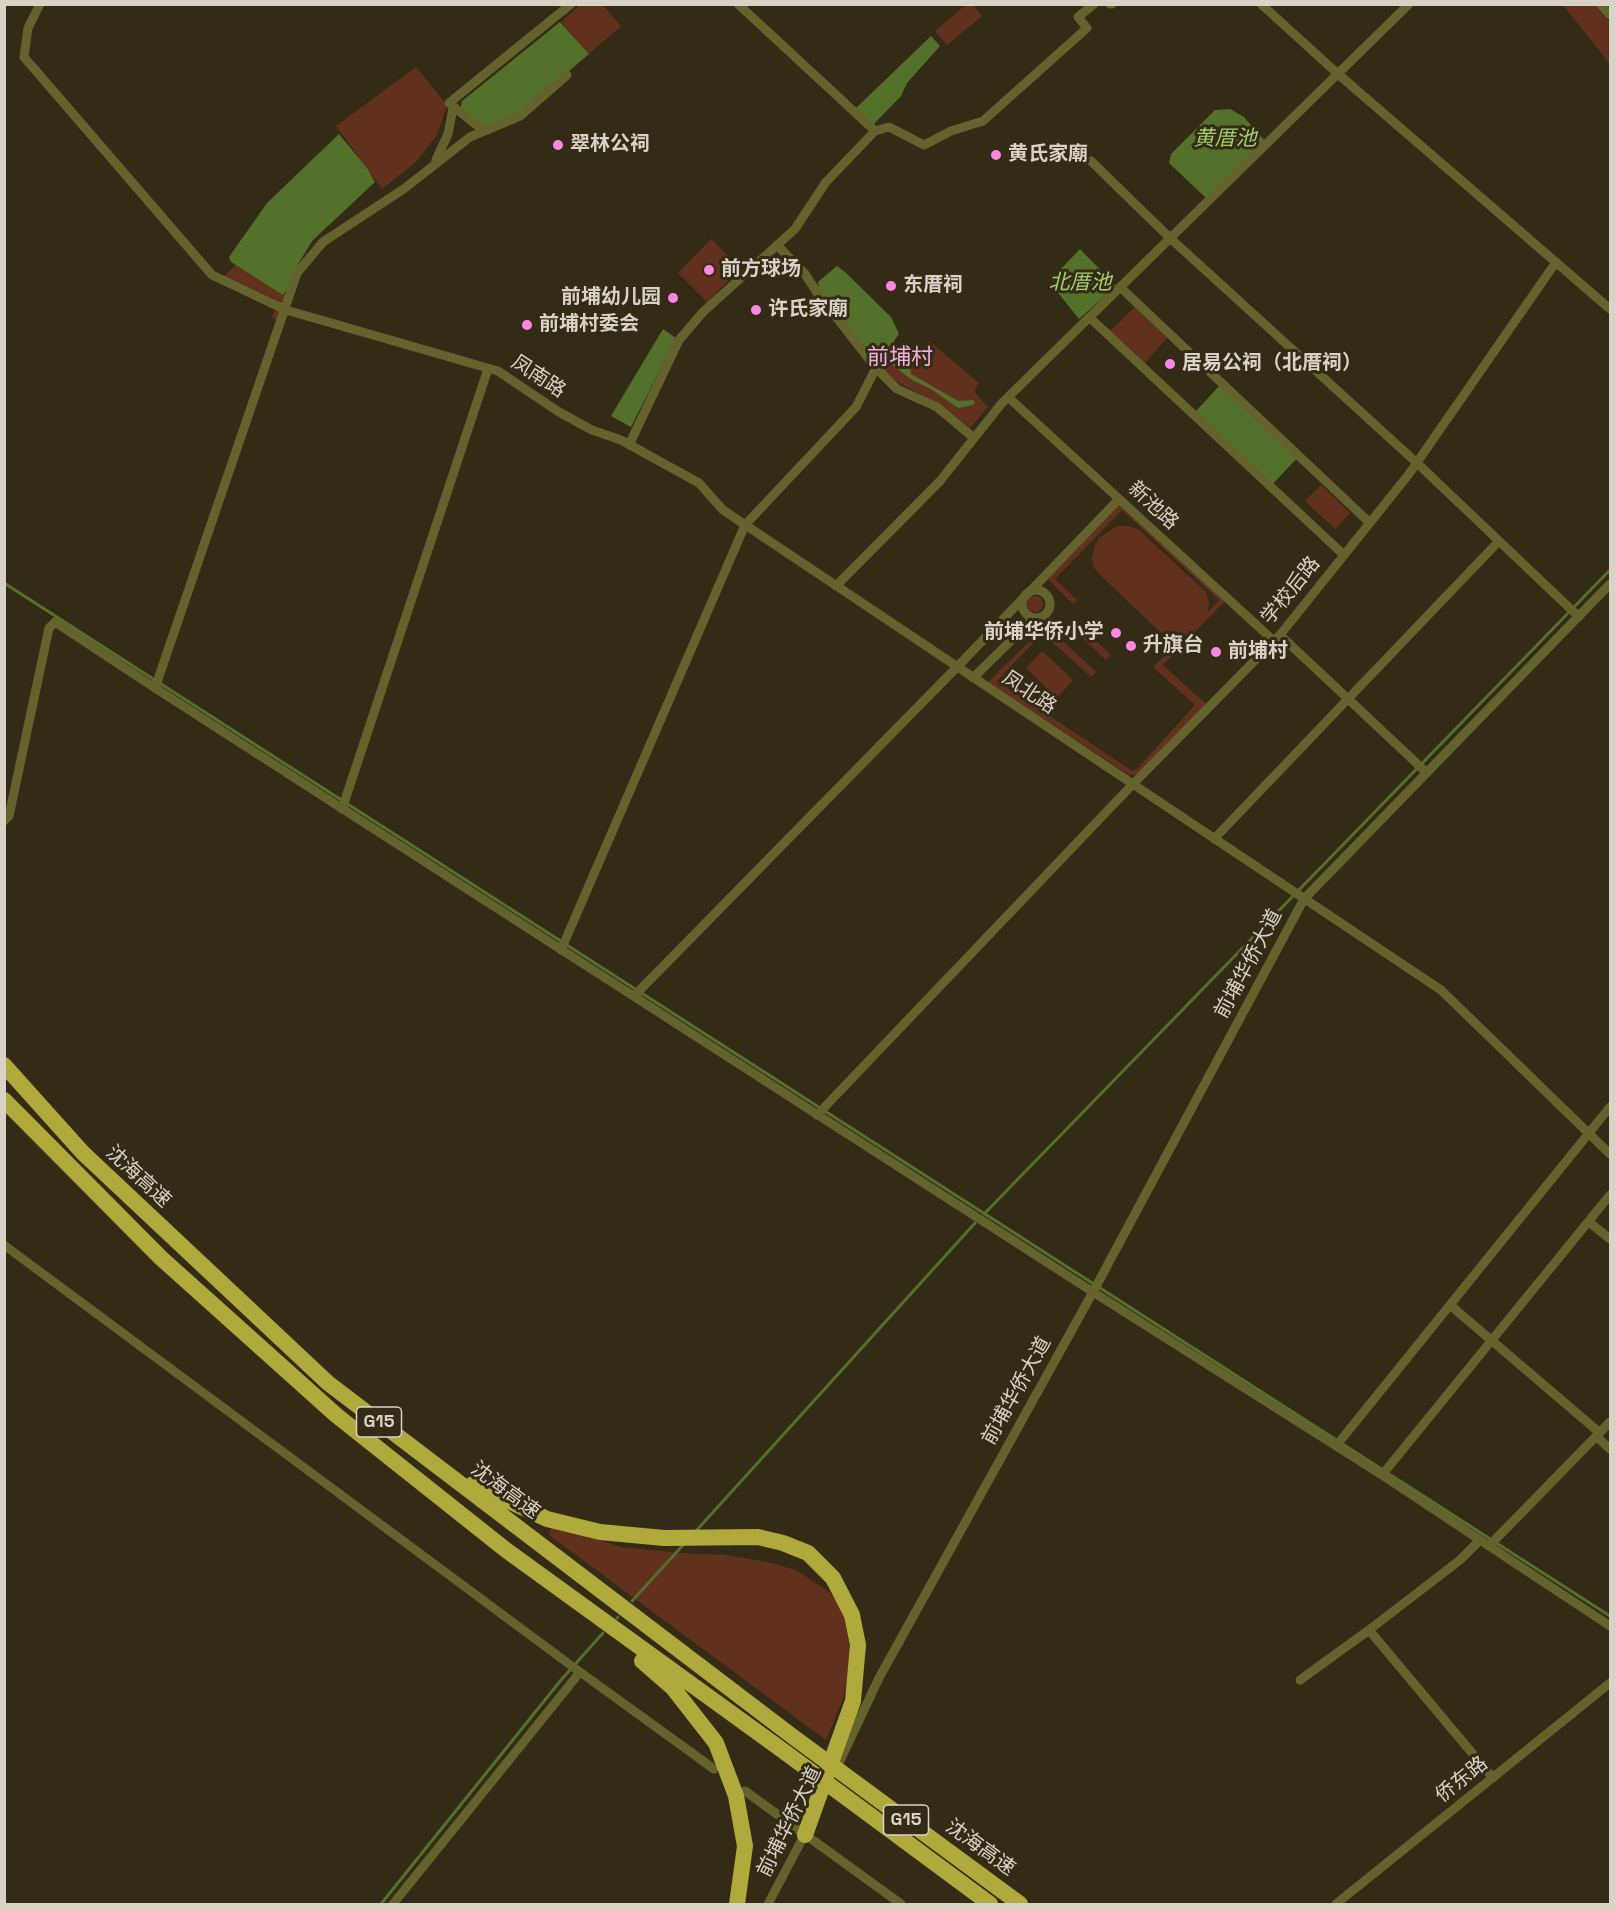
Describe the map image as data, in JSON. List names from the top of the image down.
{
  "streets": {
    "highway": ["沈海高速", "G15"],
    "street": [
      "凤南路",
      "新池路",
      "学校后路",
      "凤北路",
      "前埔华侨大道",
      "侨东路"
    ]
  },
  "crossings": [
    ["凤南路", "凤北路"],
    ["新池路", "学校后路"],
    ["新池路", "前埔华侨大道"],
    ["学校后路", "凤北路"],
    ["凤北路", "前埔华侨大道"]
  ],
  "districts": ["前埔村"],
  "water": ["黄厝池", "北厝池"],
  "places": [
    "翠林公祠",
    "黄氏家廟",
    "前方球场",
    "东厝祠",
    "前埔幼儿园",
    "许氏家廟",
    "前埔村委会",
    "居易公祠（北厝祠）",
    "前埔华侨小学",
    "升旗台",
    "前埔村"
  ]
}
